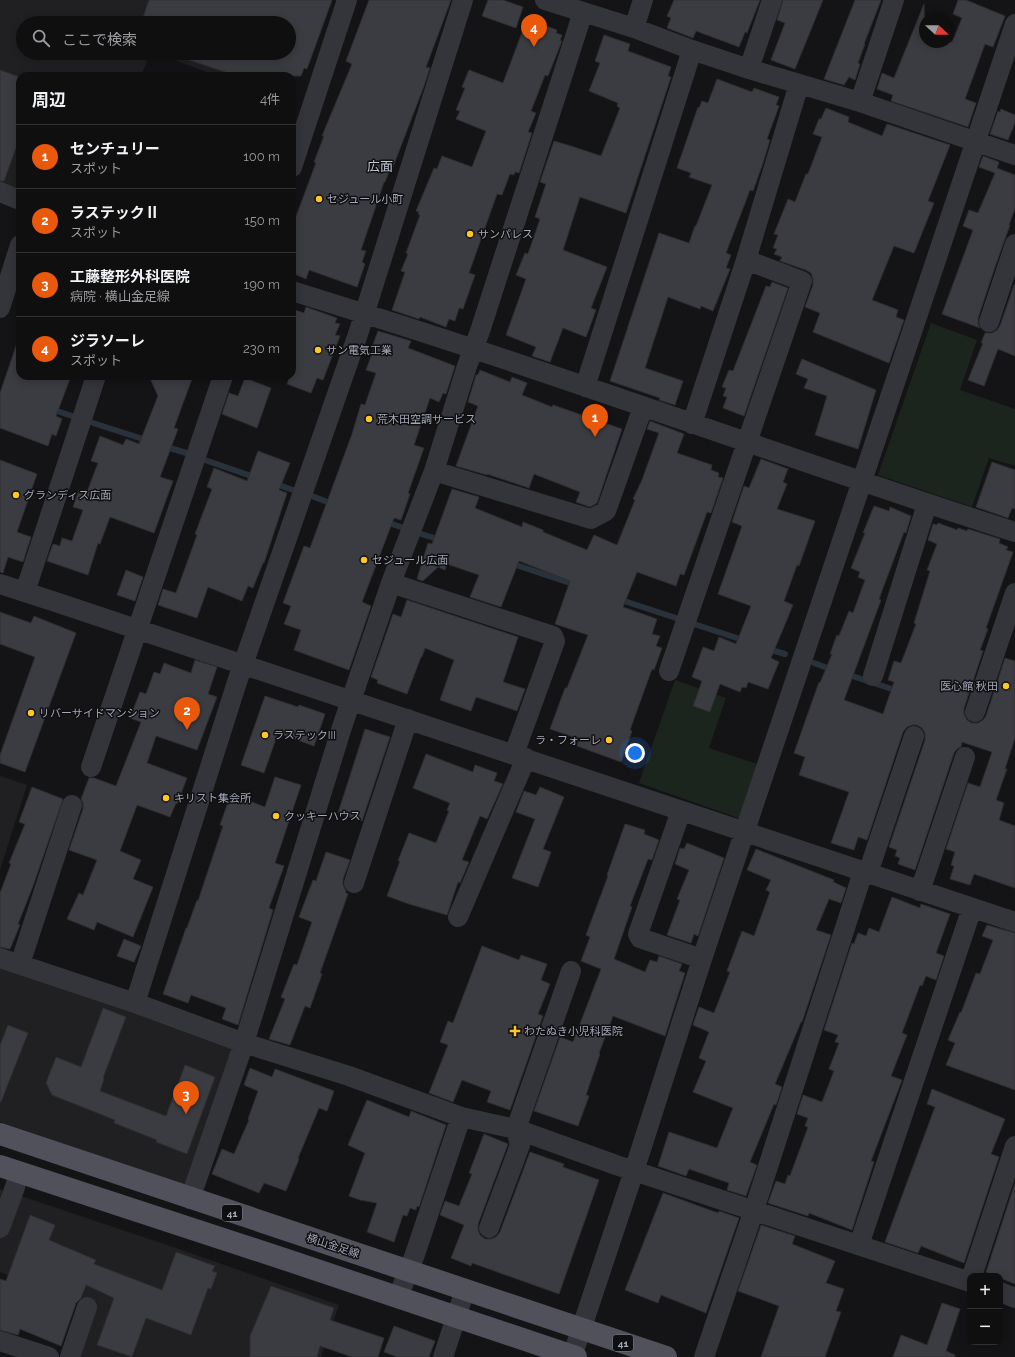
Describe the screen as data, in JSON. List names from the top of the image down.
{
  "streets": {
    "main road": ["41", "横山金足線"]
  },
  "districts": ["広面"],
  "places": {
    "other": [
      "セジュール小町",
      "サンパレス",
      "サン電気工業",
      "荒木田空調サービス",
      "グランディス広面",
      "セジュール広面",
      "医心館 秋田",
      "リバーサイドマンション",
      "ラステックIII",
      "ラ・フォーレ",
      "キリスト集会所",
      "クッキーハウス"
    ],
    "health": ["わたぬき小児科医院"]
  },
  "north": "right",
  "page": {
    "pins": [
      "4",
      "1",
      "2",
      "3"
    ],
    "search": "ここで検索",
    "heading": ["周辺", "4件"],
    "list": [
      {
        "mark": "1",
        "name": "センチュリー",
        "note": "スポット",
        "value": "100 m"
      },
      {
        "mark": "2",
        "name": "ラステックⅡ",
        "note": "スポット",
        "value": "150 m"
      },
      {
        "mark": "3",
        "name": "工藤整形外科医院",
        "note": "病院 · 横山金足線",
        "value": "190 m"
      },
      {
        "mark": "4",
        "name": "ジラソーレ",
        "note": "スポット",
        "value": "230 m"
      }
    ],
    "map_buttons": ["+", "−"]
  }
}
